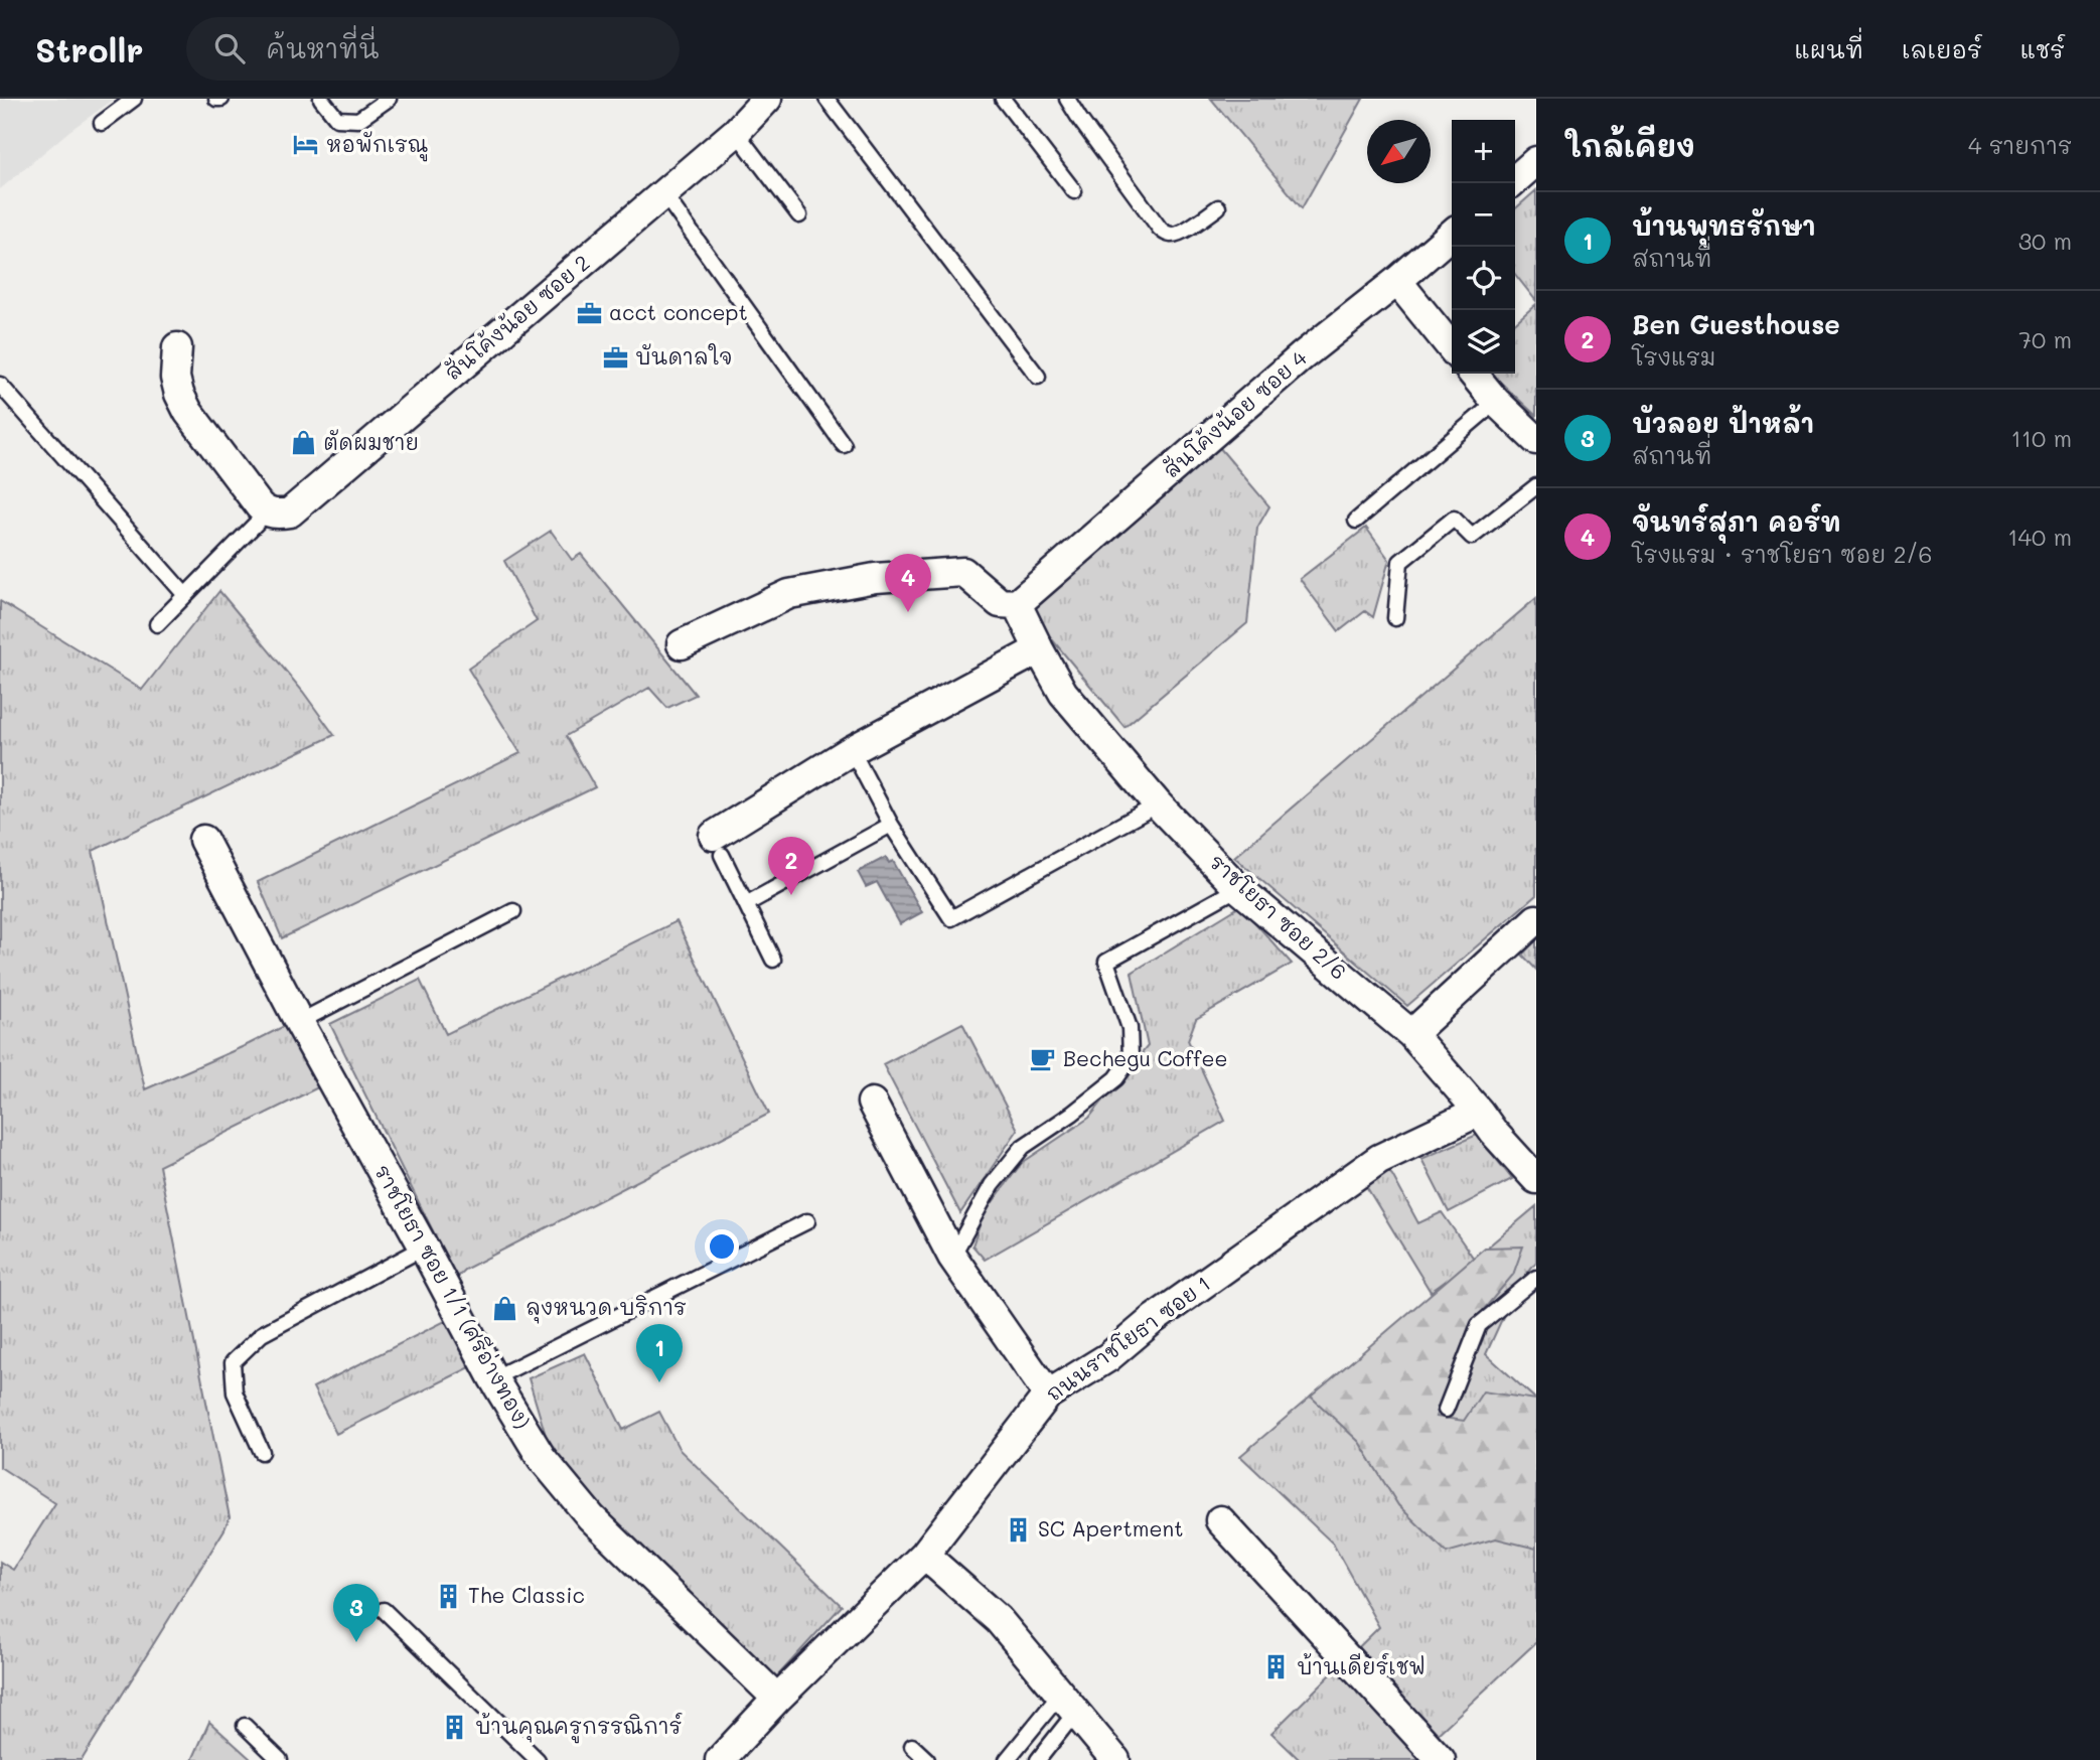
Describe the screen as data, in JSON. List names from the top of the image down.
{
  "streets": {
    "street": [
      "สันโค้งน้อย ซอย 2",
      "สันโค้งน้อย ซอย 4",
      "ราชโยธา ซอย 2/6",
      "ราชโยธา ซอย 1/1 (ศรีอ่างทอง)",
      "ถนนราชโยธา ซอย 1"
    ]
  },
  "crossings": [
    ["สันโค้งน้อย ซอย 4", "ราชโยธา ซอย 2/6"],
    ["ราชโยธา ซอย 2/6", "ถนนราชโยธา ซอย 1"],
    ["ราชโยธา ซอย 1/1 (ศรีอ่างทอง)", "ถนนราชโยธา ซอย 1"]
  ],
  "places": {
    "hotel": ["หอพักเรณู"],
    "office": ["acct concept", "บันดาลใจ"],
    "shop": ["ตัดผมชาย", "ลุงหนวด บริการ"],
    "cafe": ["Bechegu Coffee"],
    "building": [
      "SC Apertment",
      "The Classic",
      "บ้านเดียร์เชฟ",
      "บ้านคุณครูกรรณิการ์"
    ]
  },
  "north": "bottom left",
  "page": {
    "header": "Strollr",
    "search": "ค้นหาที่นี่",
    "nav": ["แผนที่", "เลเยอร์", "แชร์"],
    "heading": ["ใกล้เคียง", "4 รายการ"],
    "map_buttons": ["+", "−"],
    "list": [
      {
        "mark": "1",
        "name": "บ้านพุทธรักษา",
        "note": "สถานที่",
        "value": "30 m"
      },
      {
        "mark": "2",
        "name": "Ben Guesthouse",
        "note": "โรงแรม",
        "value": "70 m"
      },
      {
        "mark": "3",
        "name": "บัวลอย ป้าหล้า",
        "note": "สถานที่",
        "value": "110 m"
      },
      {
        "mark": "4",
        "name": "จันทร์สุภา คอร์ท",
        "note": "โรงแรม · ราชโยธา ซอย 2/6",
        "value": "140 m"
      }
    ],
    "pins": [
      "4",
      "2",
      "1",
      "3"
    ]
  }
}
